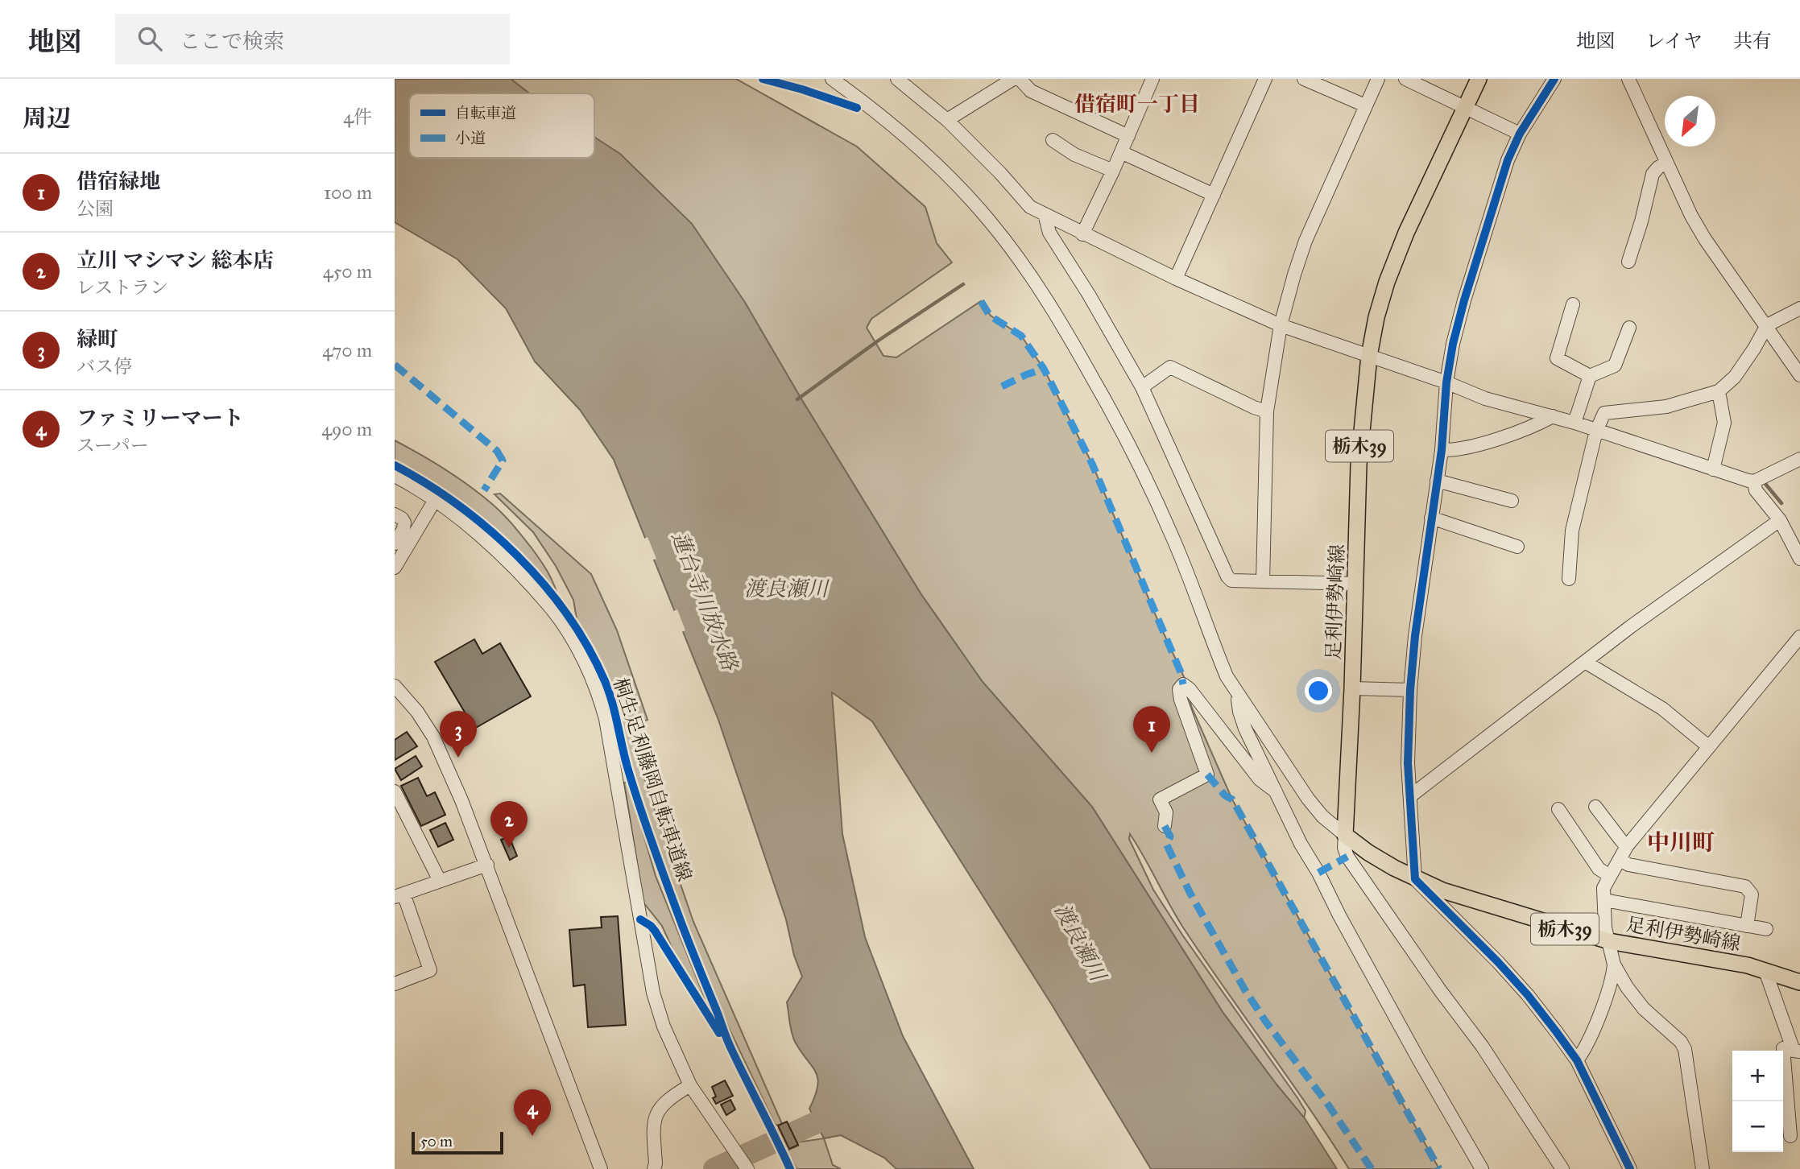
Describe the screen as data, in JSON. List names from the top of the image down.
{
  "streets": {
    "main road": ["栃木39", "足利伊勢崎線"],
    "cycle path": ["桐生足利藤岡自転車道線"]
  },
  "districts": ["借宿町一丁目", "中川町"],
  "water": ["渡良瀬川", "蓮台寺川放水路"],
  "legend": ["自転車道", "小道"],
  "scale_bar": "50 m",
  "north": "bottom left",
  "page": {
    "header": "地図",
    "search": "ここで検索",
    "nav": ["地図", "レイヤ", "共有"],
    "heading": ["周辺", "4件"],
    "list": [
      {
        "mark": "1",
        "name": "借宿緑地",
        "note": "公園",
        "value": "100 m"
      },
      {
        "mark": "2",
        "name": "立川 マシマシ 総本店",
        "note": "レストラン",
        "value": "450 m"
      },
      {
        "mark": "3",
        "name": "緑町",
        "note": "バス停",
        "value": "470 m"
      },
      {
        "mark": "4",
        "name": "ファミリーマート",
        "note": "スーパー",
        "value": "490 m"
      }
    ],
    "pins": [
      "1",
      "3",
      "2",
      "4"
    ],
    "map_buttons": ["+", "−"],
    "scale": "50 m"
  }
}
